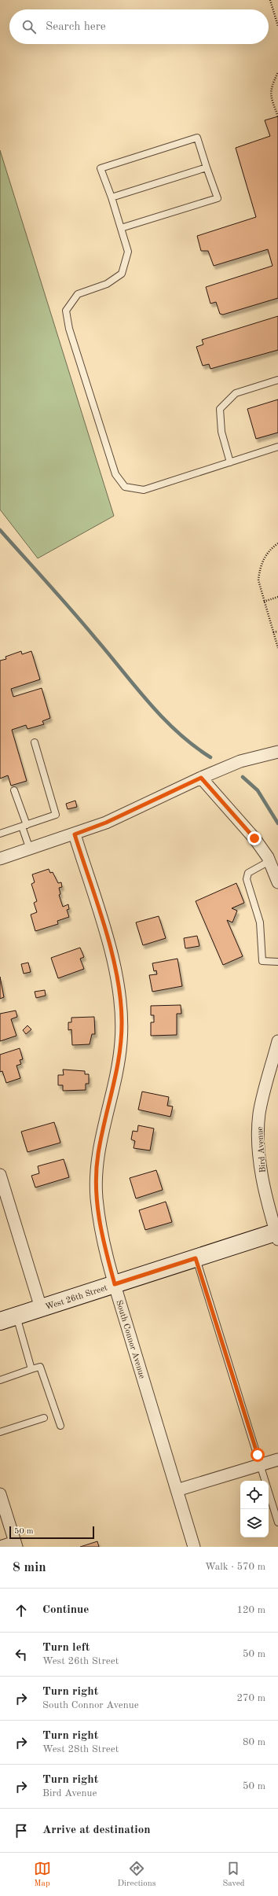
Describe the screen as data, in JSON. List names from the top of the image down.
{
  "streets": {
    "main road": ["West 26th Street"],
    "street": ["Bird Avenue", "South Connor Avenue"]
  },
  "crossings": [
    ["Bird Avenue", "West 26th Street"],
    ["West 26th Street", "South Connor Avenue"]
  ],
  "scale_bar": "50 m",
  "page": {
    "search": "Search here",
    "scale": "50 m",
    "heading": ["8 min", "Walk · 570 m"],
    "list": [
      ["Continue", "120 m"],
      ["Turn left", "West 26th Street", "50 m"],
      ["Turn right", "South Connor Avenue", "270 m"],
      ["Turn right", "West 28th Street", "80 m"],
      ["Turn right", "Bird Avenue", "50 m"],
      "Arrive at destination"
    ],
    "nav": ["Map", "Directions", "Saved"]
  }
}
